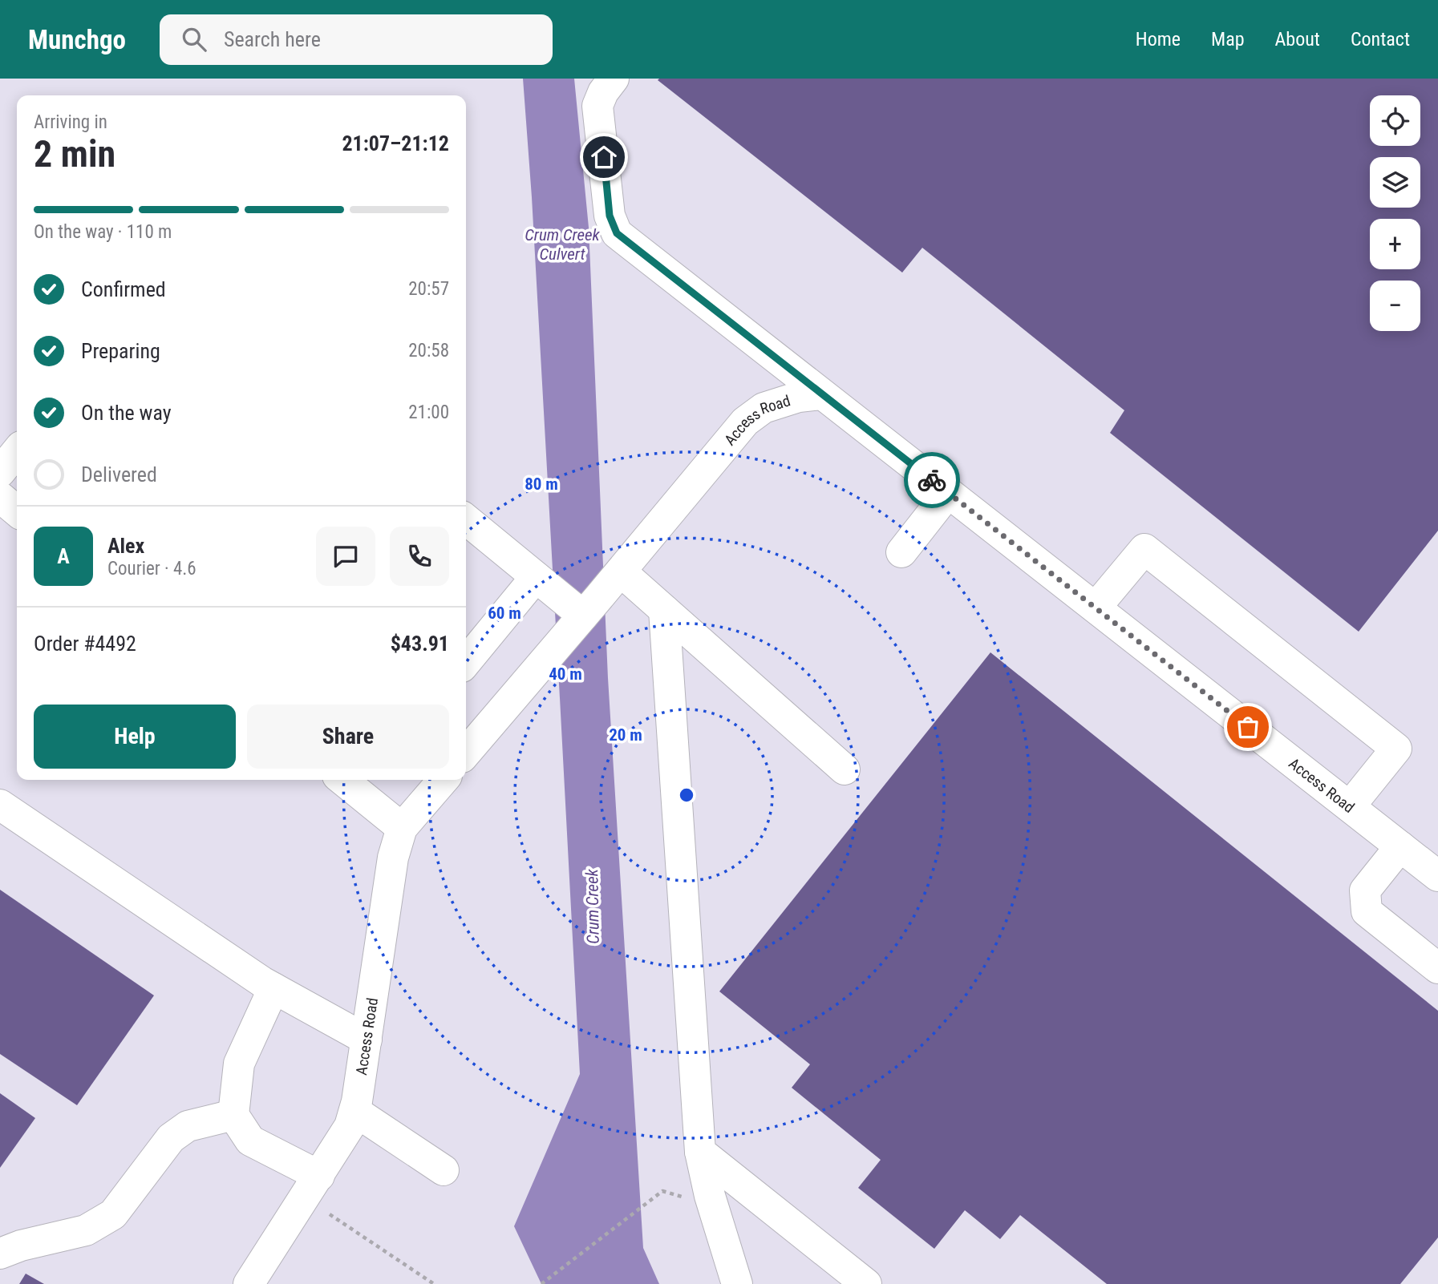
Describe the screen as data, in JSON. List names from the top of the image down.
{
  "streets": {
    "lane": ["Access Road"]
  },
  "water": ["Crum Creek Culvert", "Crum Creek"],
  "page": {
    "header": "Munchgo",
    "search": "Search here",
    "nav": [
      "Home",
      "Map",
      "About",
      "Contact"
    ],
    "map_buttons": ["+", "−"],
    "heading": ["2 min", "Arriving in", "21:07–21:12"],
    "panel": [
      "Alex",
      "Courier · 4.6",
      "Order #4492",
      "$43.91"
    ],
    "bar": "On the way · 110 m",
    "list": [
      ["Confirmed", "20:57"],
      ["Preparing", "20:58"],
      ["On the way", "21:00"],
      "Delivered"
    ],
    "round": "A",
    "buttons": ["Help", "Share"]
  },
  "rings": [
    "80 m",
    "60 m",
    "40 m",
    "20 m"
  ]
}
